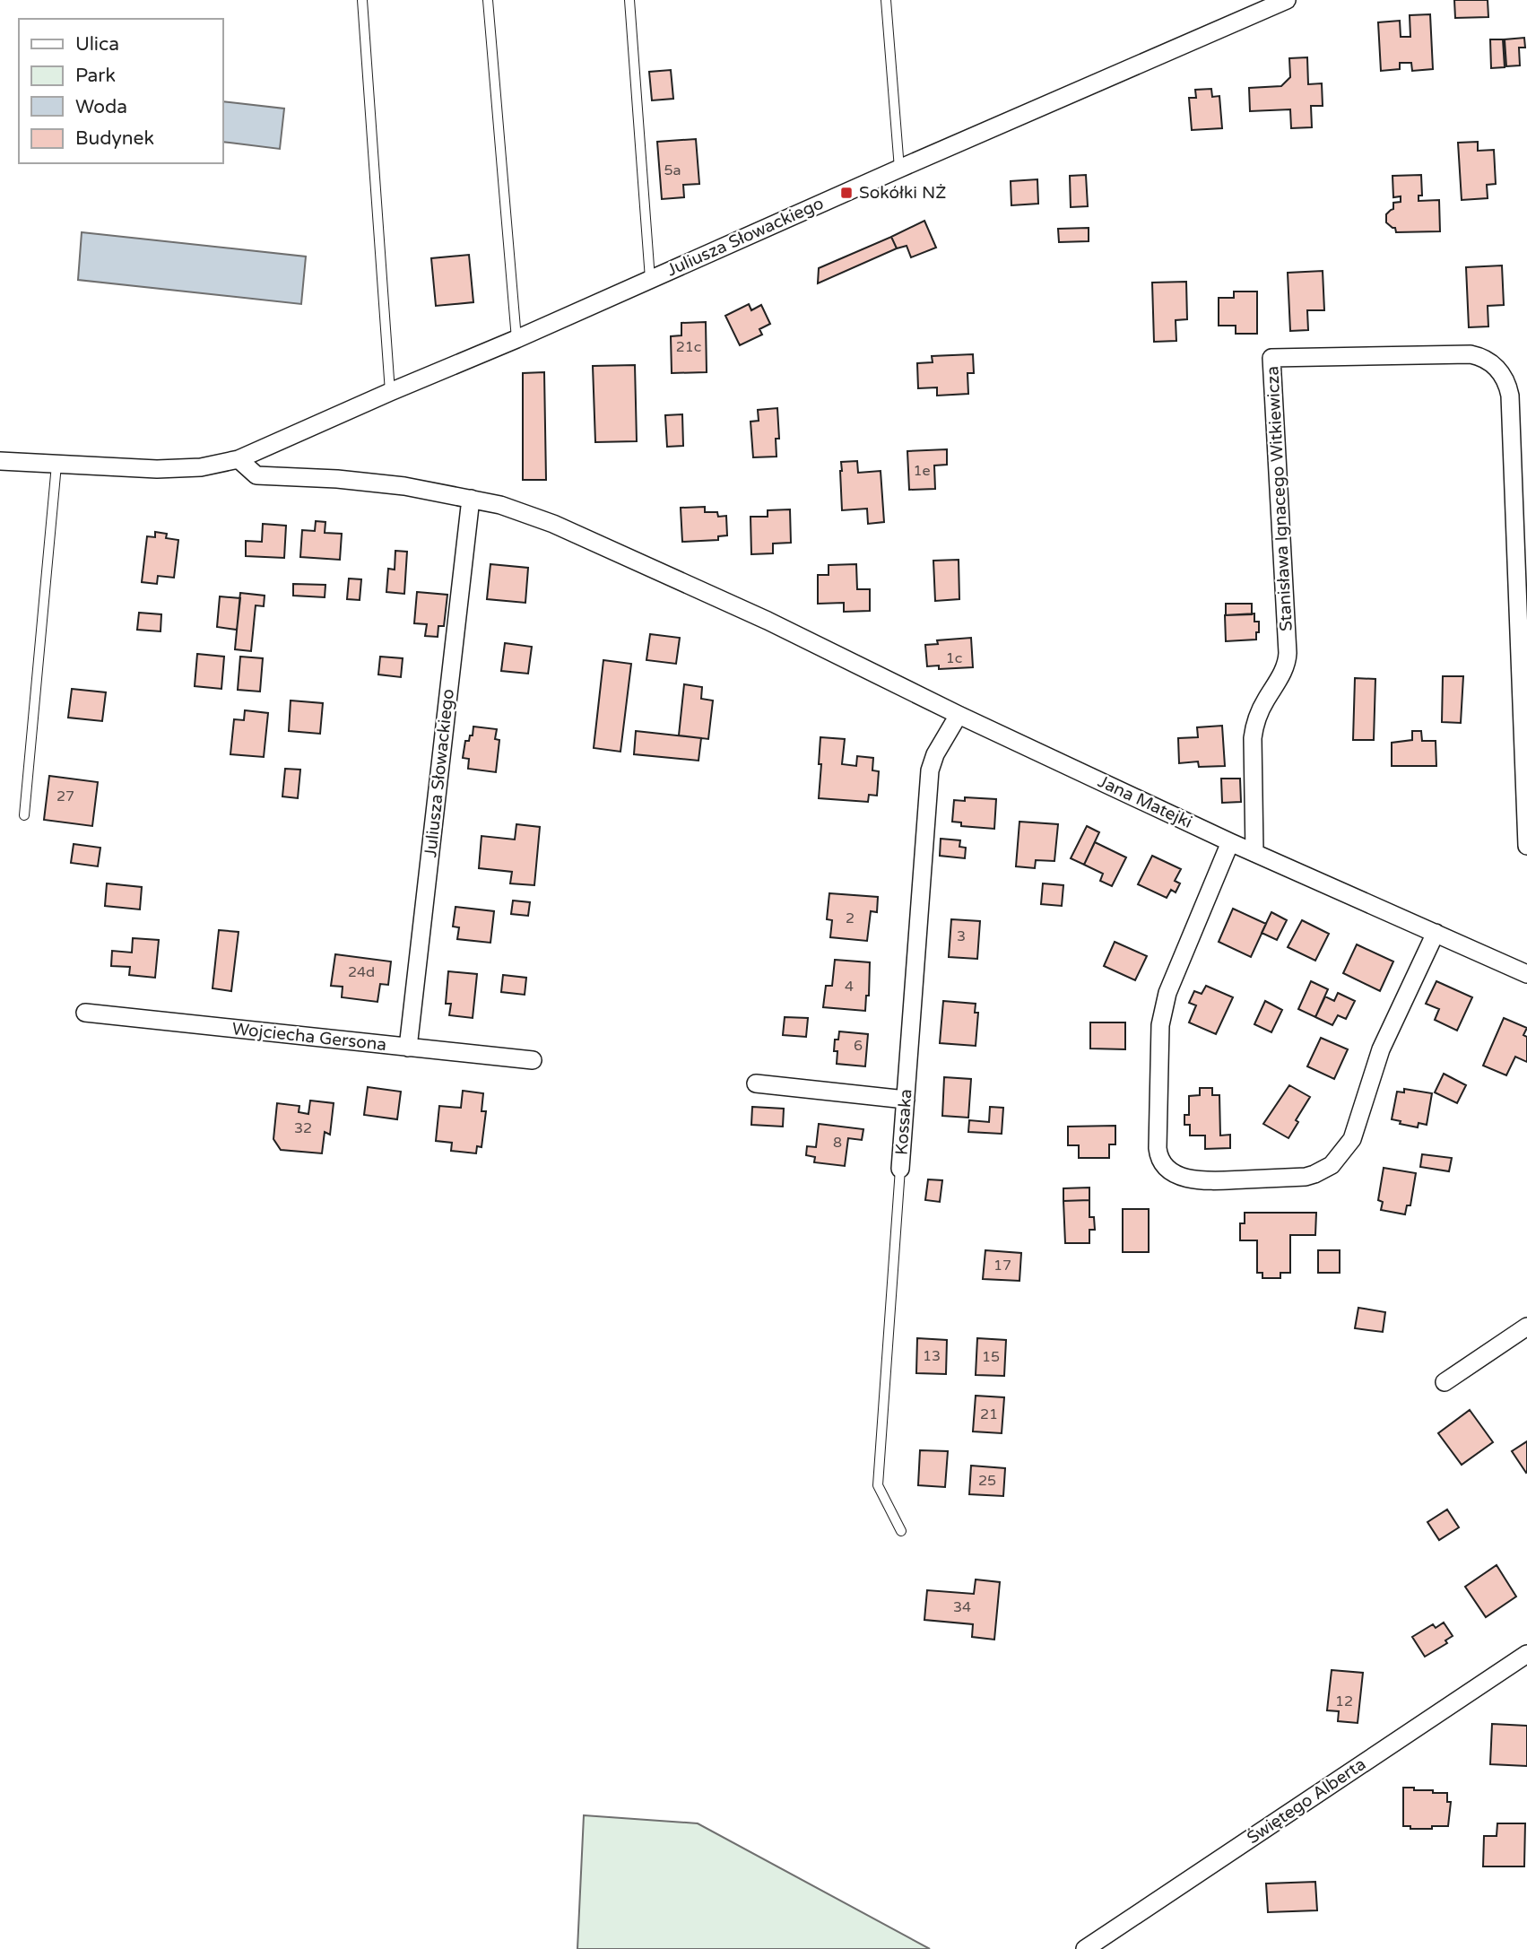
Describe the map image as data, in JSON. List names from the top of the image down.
{
  "streets": {
    "street": [
      "Juliusza Słowackiego",
      "Stanisława Ignacego Witkiewicza",
      "Jana Matejki",
      "Wojciecha Gersona",
      "Kossaka",
      "Świętego Alberta"
    ]
  },
  "crossings": [
    ["Juliusza Słowackiego", "Jana Matejki"],
    ["Juliusza Słowackiego", "Wojciecha Gersona"],
    ["Stanisława Ignacego Witkiewicza", "Jana Matejki"],
    ["Jana Matejki", "Kossaka"]
  ],
  "places": {
    "transit": ["Sokółki NŻ"]
  },
  "house_numbers": [
    "5a",
    "21c",
    "1e",
    "1c",
    "27",
    "2",
    "3",
    "24d",
    "4",
    "6",
    "32",
    "8",
    "17",
    "13",
    "15",
    "21",
    "25",
    "34",
    "12"
  ],
  "legend": [
    "Ulica",
    "Park",
    "Woda",
    "Budynek"
  ]
}
